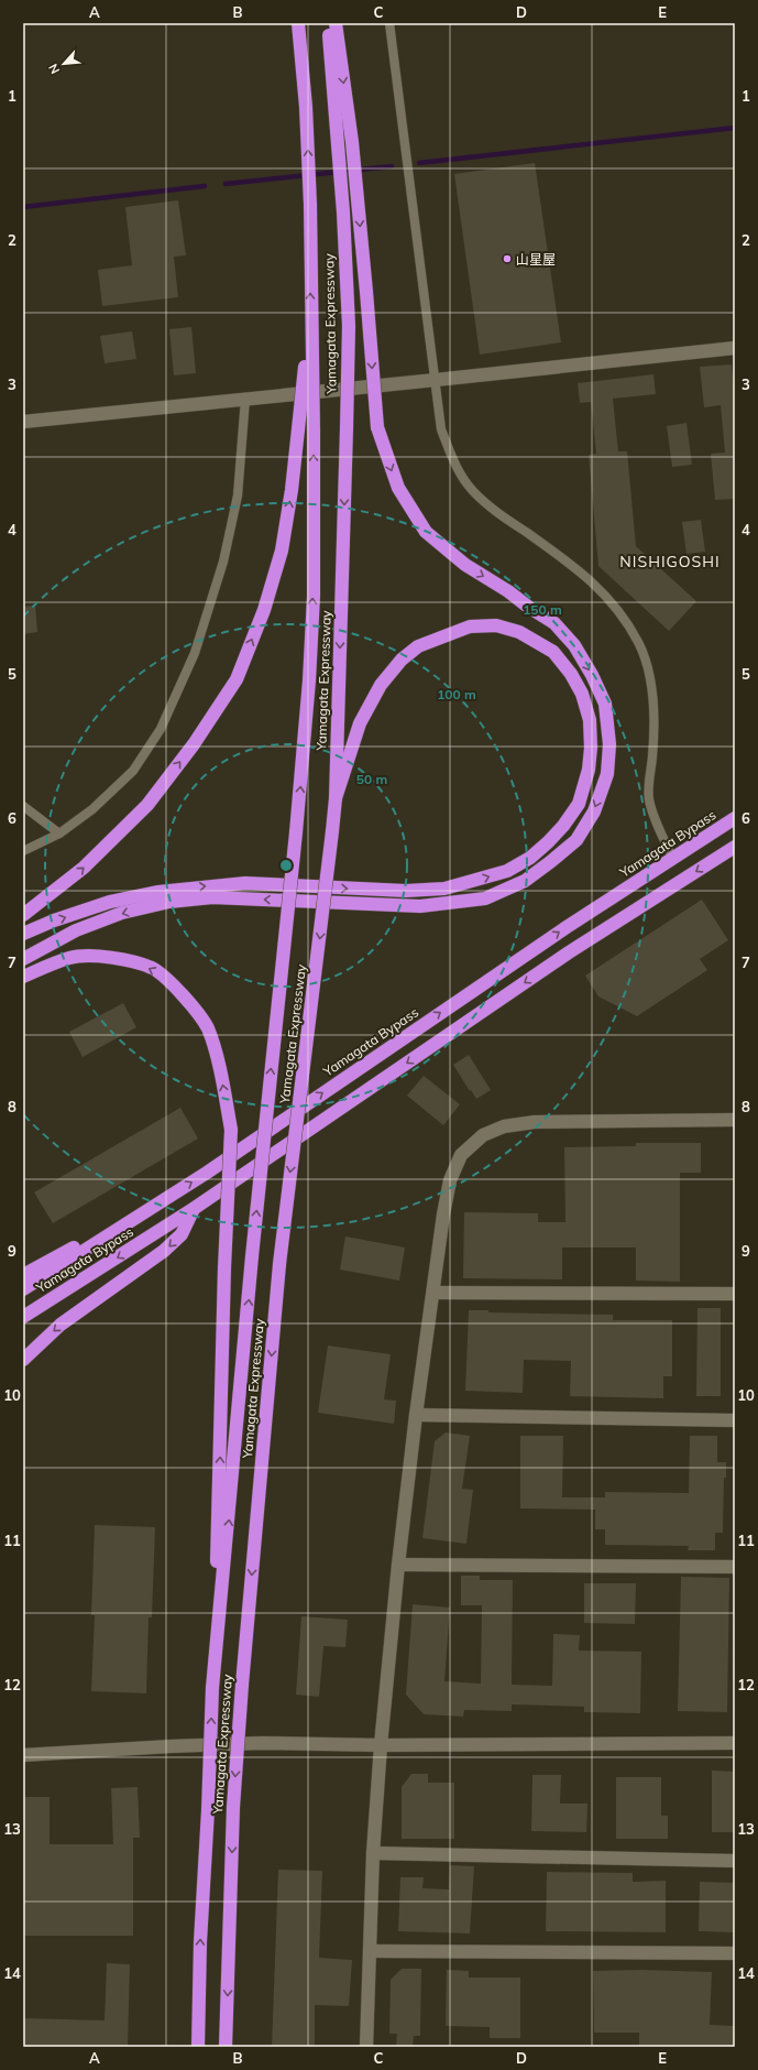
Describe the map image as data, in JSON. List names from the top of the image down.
{
  "streets": {
    "highway": ["Yamagata Expressway", "Yamagata Bypass"]
  },
  "districts": ["NISHIGOSHI"],
  "places": ["山星屋"],
  "north": "bottom left",
  "grid": {
    "columns": [
      "A",
      "B",
      "C",
      "D",
      "E"
    ],
    "rows": [
      "1",
      "2",
      "3",
      "4",
      "5",
      "6",
      "7",
      "8",
      "9",
      "10",
      "11",
      "12",
      "13",
      "14"
    ]
  },
  "rings": ["150 m", "100 m", "50 m"]
}
